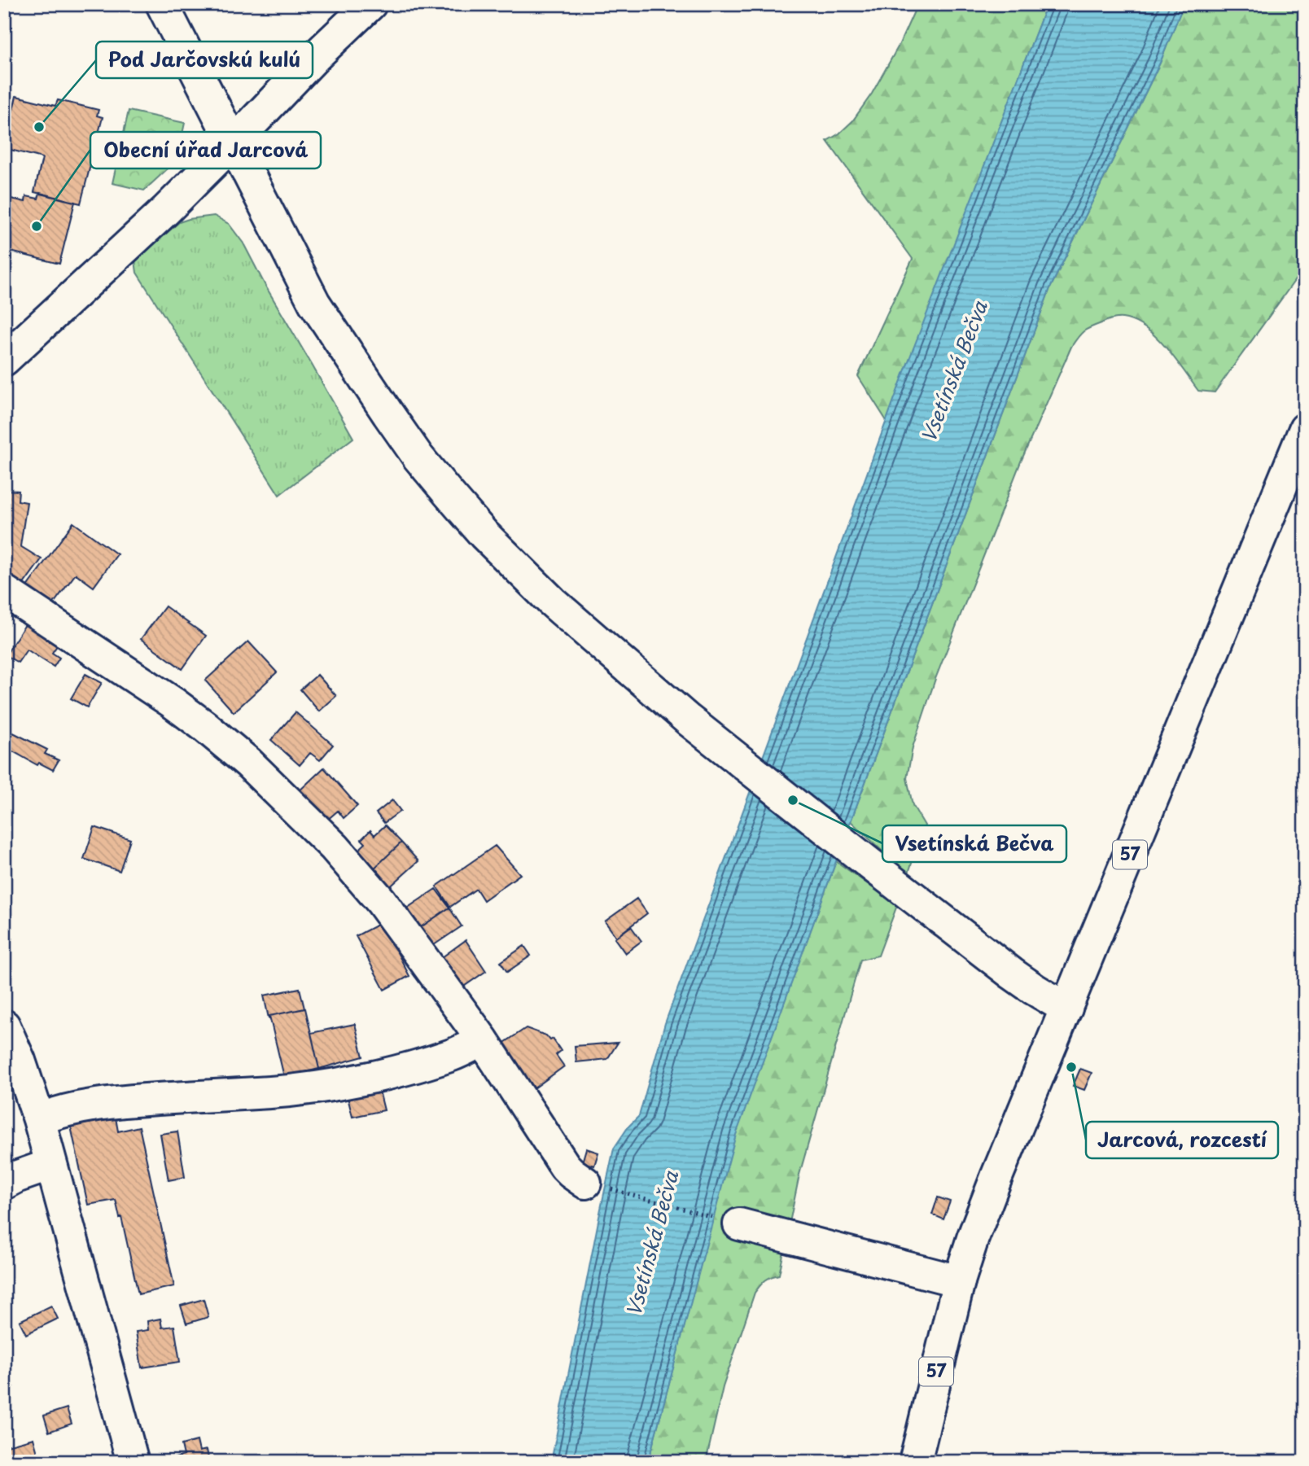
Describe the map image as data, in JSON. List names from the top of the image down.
{
  "streets": {
    "street": ["57"]
  },
  "water": ["Vsetínská Bečva"],
  "places": [
    "Pod Jarčovskú kulú",
    "Obecní úřad Jarcová",
    "Vsetínská Bečva",
    "Jarcová, rozcestí"
  ]
}
